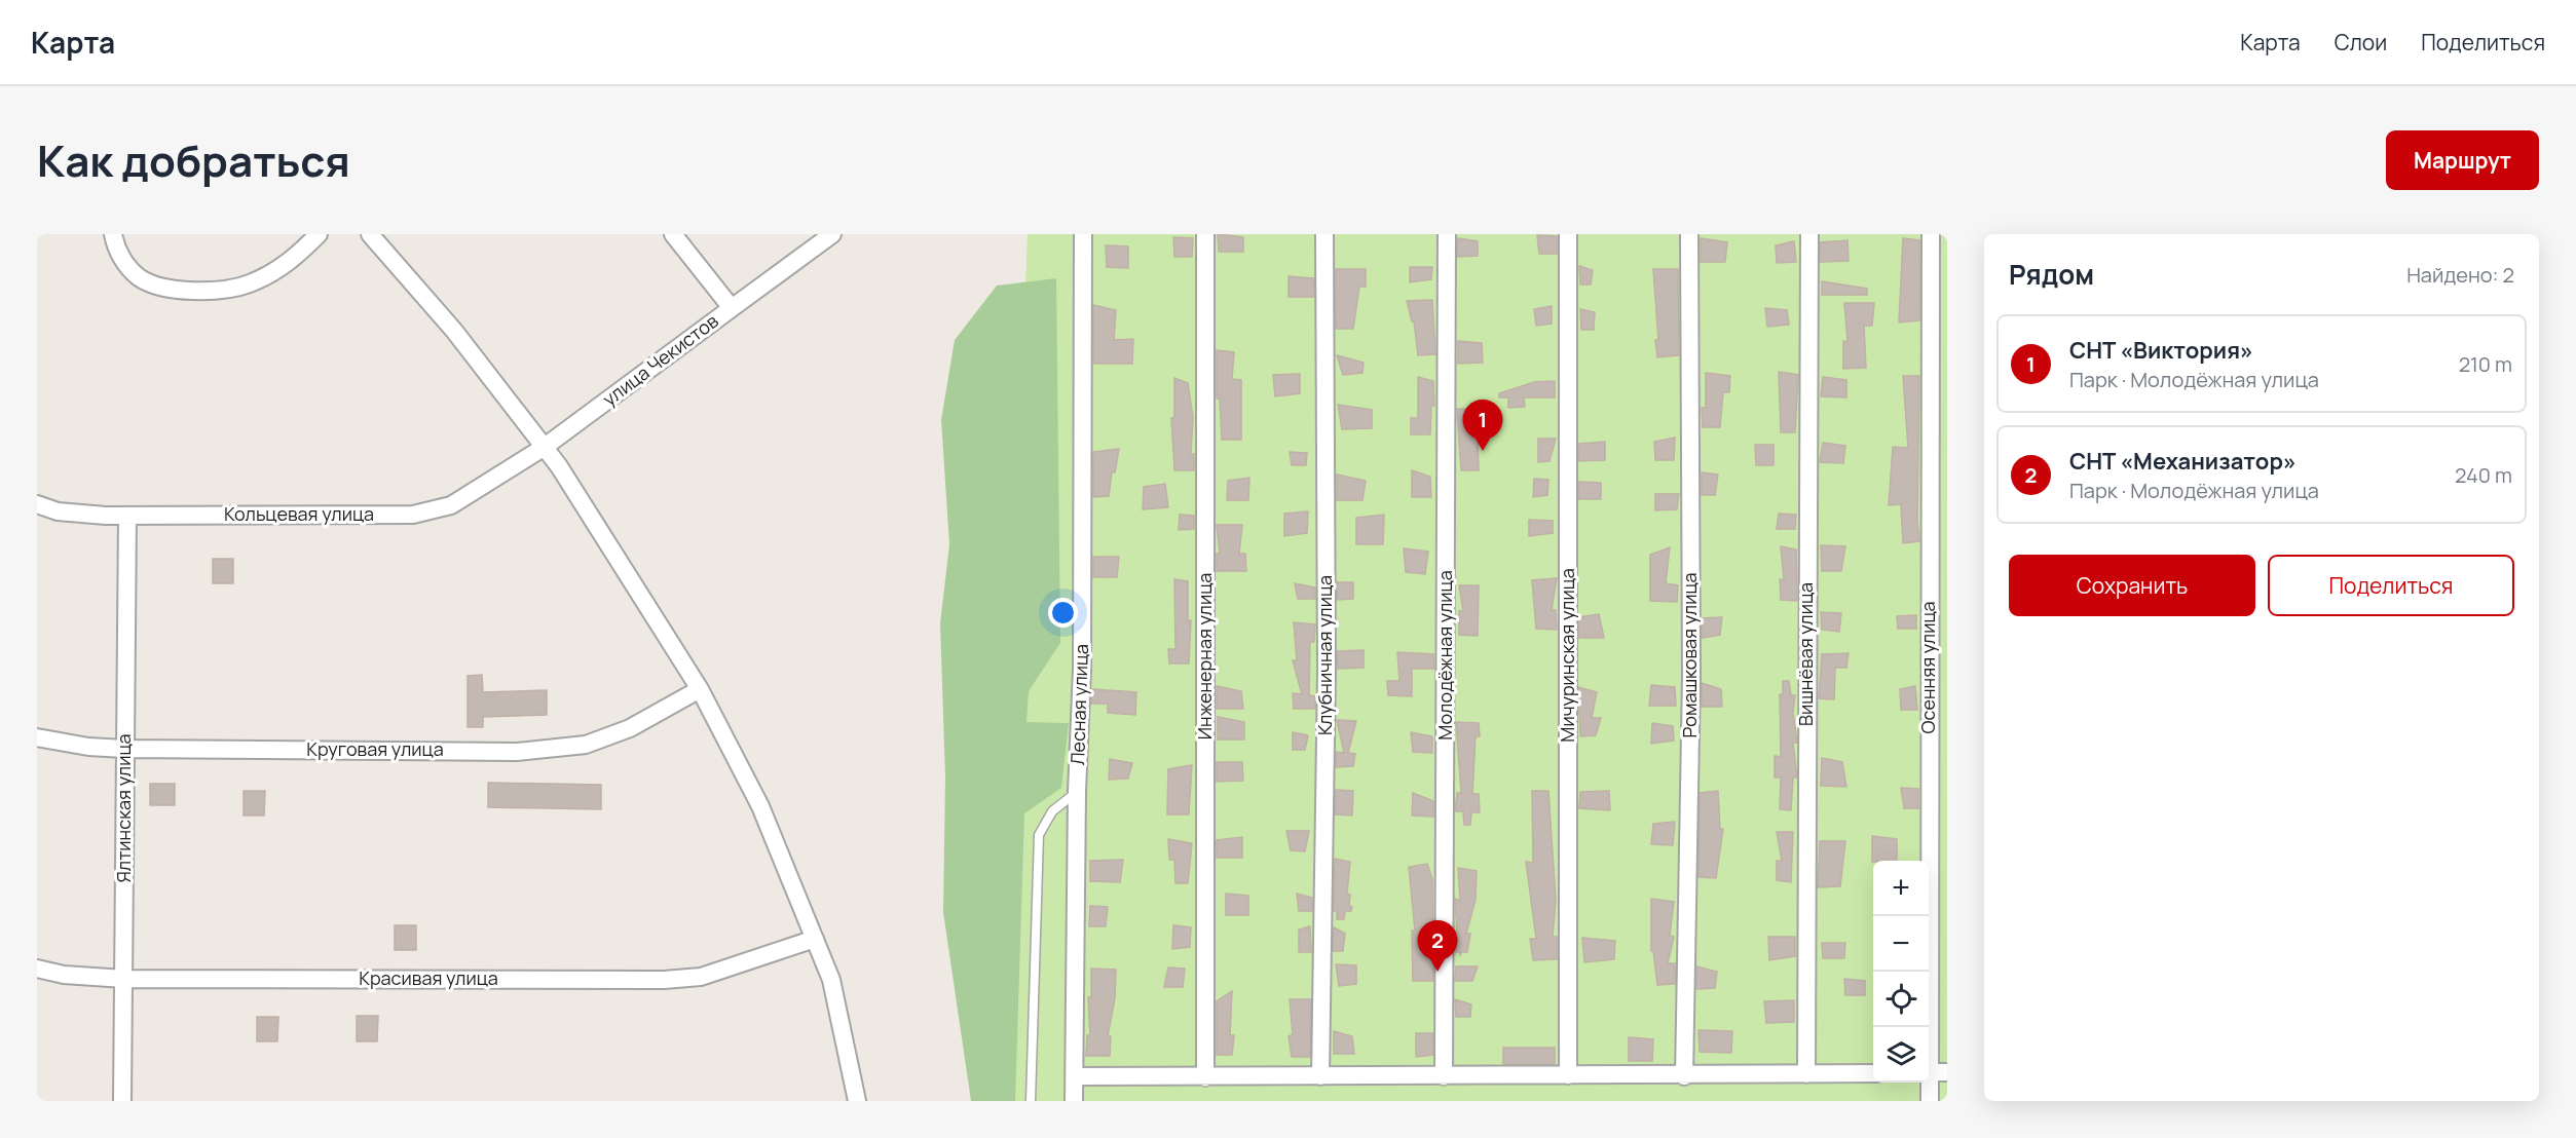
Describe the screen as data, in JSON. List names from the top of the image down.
{
  "streets": {
    "street": [
      "улица Чекистов",
      "Кольцевая улица",
      "Вишнёвая улица",
      "Клубничная улица",
      "Молодёжная улица",
      "Мичуринская улица",
      "Ромашковая улица",
      "Инженерная улица",
      "Осенняя улица",
      "Лесная улица",
      "Круговая улица",
      "Ялтинская улица",
      "Красивая улица"
    ]
  },
  "crossings": [
    ["улица Чекистов", "Кольцевая улица"],
    ["Кольцевая улица", "Ялтинская улица"],
    ["Круговая улица", "Ялтинская улица"],
    ["Ялтинская улица", "Красивая улица"]
  ],
  "page": {
    "header": "Карта",
    "nav": ["Карта", "Слои", "Поделиться"],
    "title": "Как добраться",
    "buttons": [
      "Маршрут",
      ["Сохранить", "Поделиться"]
    ],
    "heading": ["Рядом", "Найдено: 2"],
    "list": [
      {
        "mark": "1",
        "name": "СНТ «Виктория»",
        "note": "Парк · Молодёжная улица",
        "value": "210 m"
      },
      {
        "mark": "2",
        "name": "СНТ «Механизатор»",
        "note": "Парк · Молодёжная улица",
        "value": "240 m"
      }
    ],
    "pins": ["1", "2"],
    "map_buttons": ["+", "−"]
  }
}
